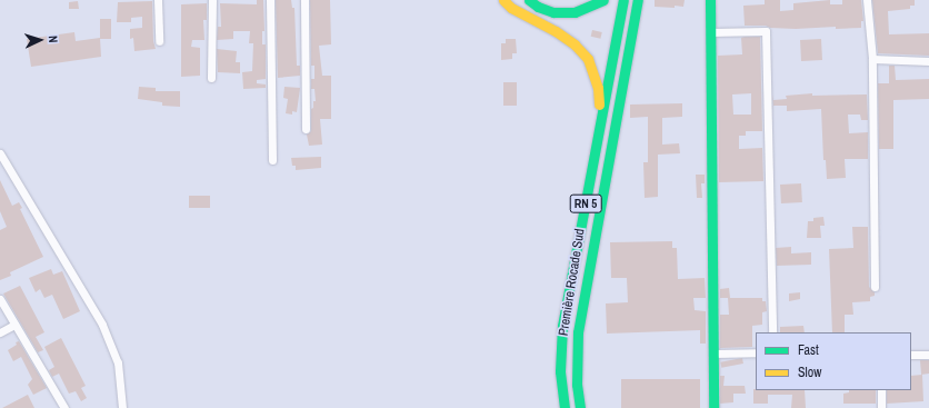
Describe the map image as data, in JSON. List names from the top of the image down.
{
  "streets": {
    "main road": ["RN 5", "Première Rocade Sud"]
  },
  "legend": ["Fast", "Slow"],
  "north": "right"
}
